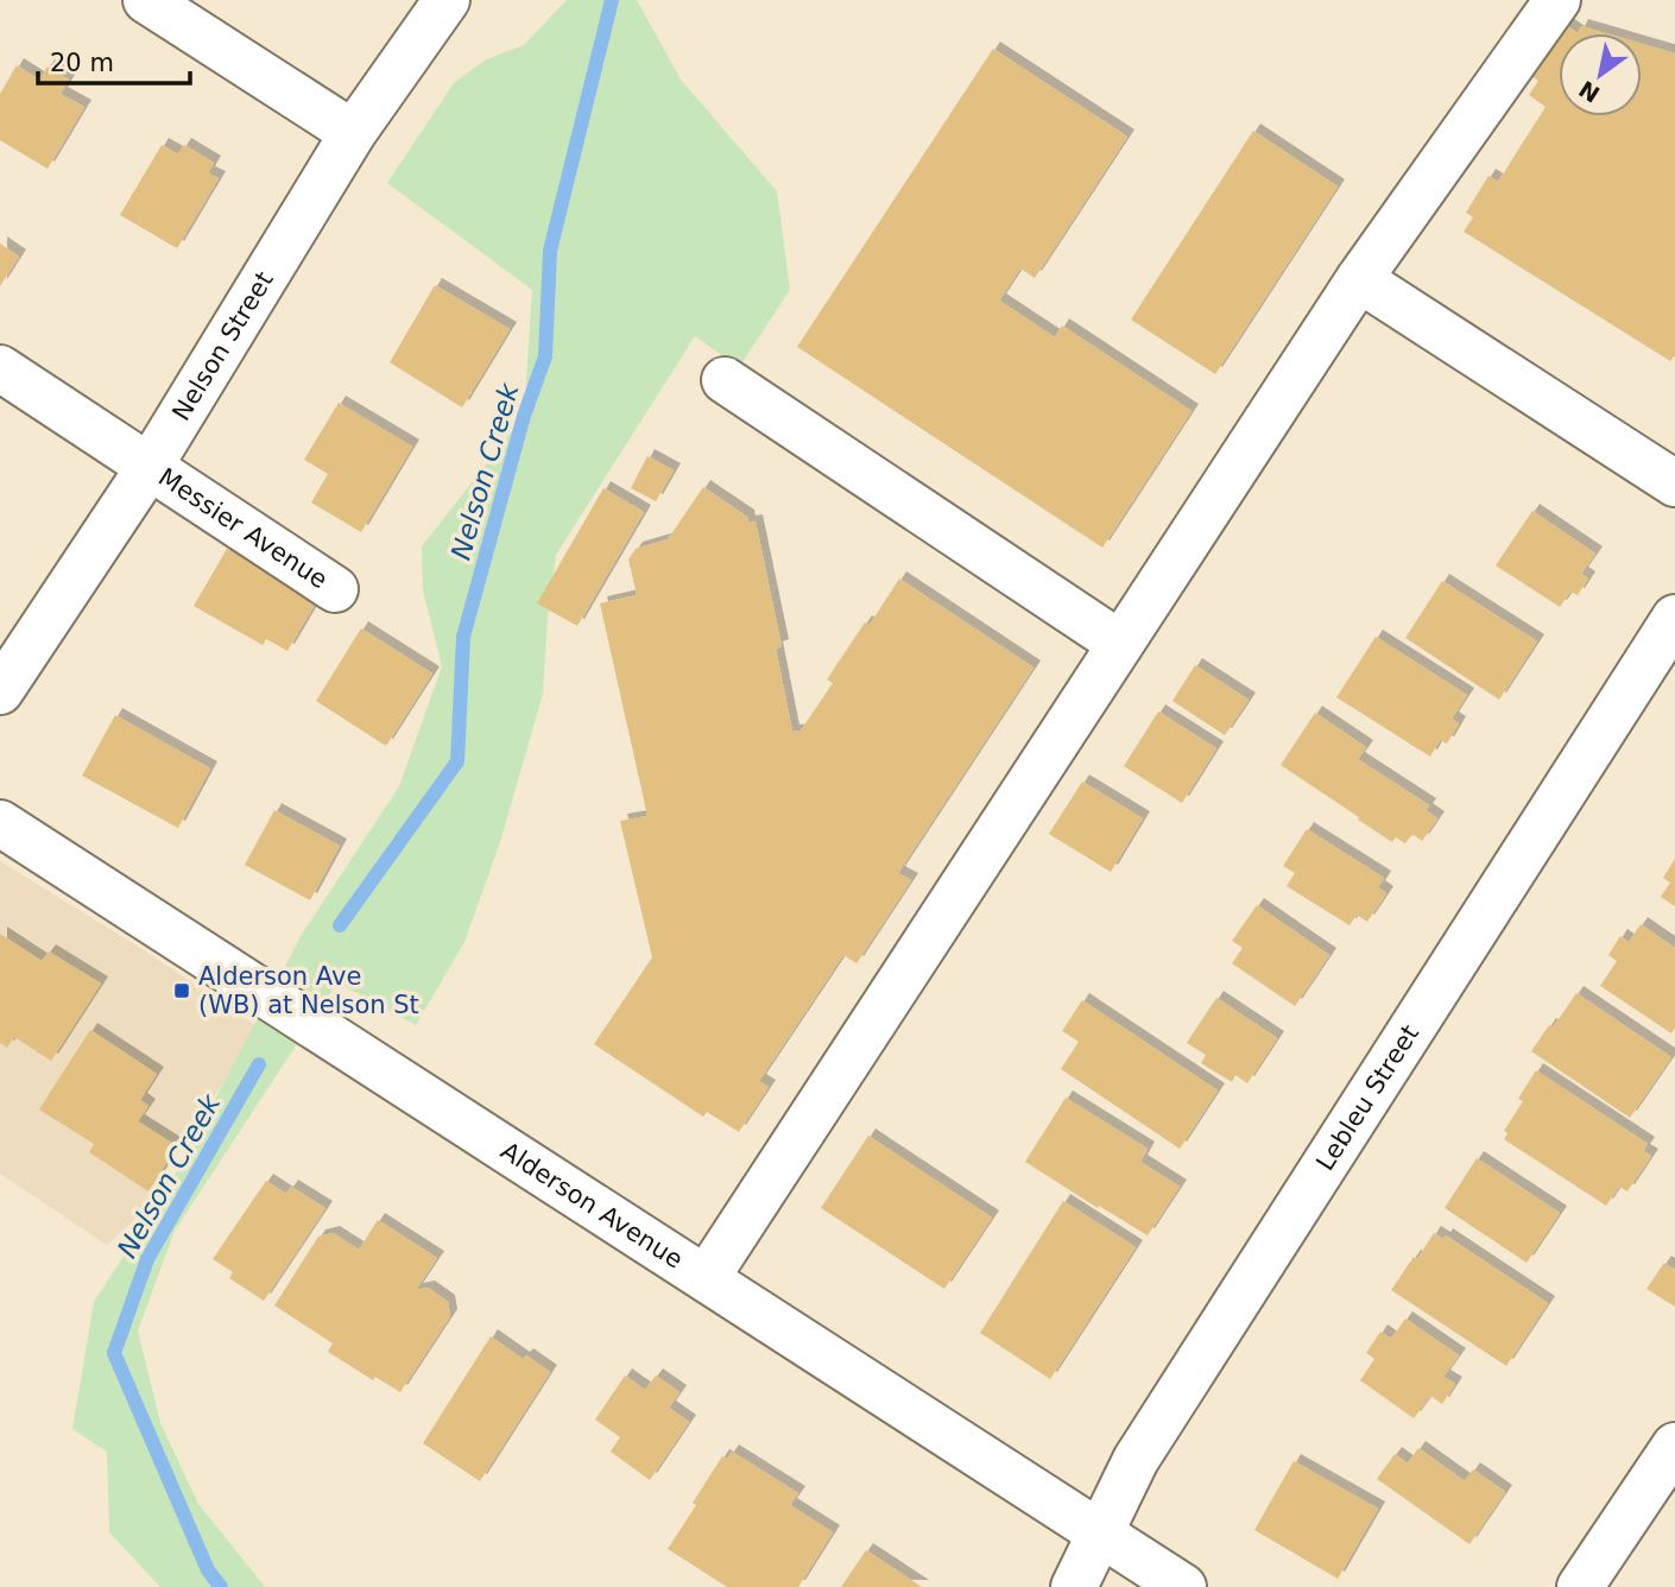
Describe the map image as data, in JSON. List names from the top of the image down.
{
  "streets": {
    "street": [
      "Nelson Street",
      "Messier Avenue",
      "Lebleu Street",
      "Alderson Avenue"
    ]
  },
  "crossings": [
    ["Nelson Street", "Messier Avenue"],
    ["Lebleu Street", "Alderson Avenue"]
  ],
  "water": ["Nelson Creek"],
  "places": {
    "transit": ["Alderson Ave (WB) at Nelson St"]
  },
  "scale_bar": "20 m",
  "north": "bottom left"
}
